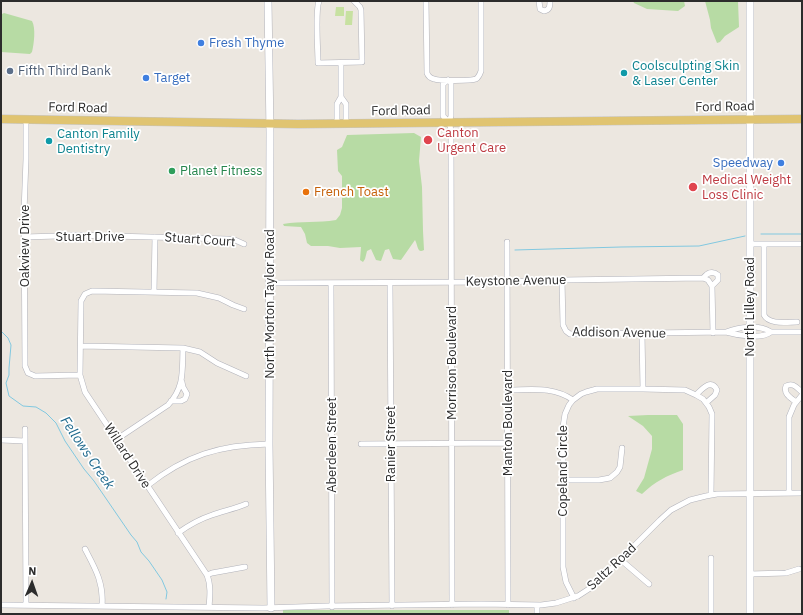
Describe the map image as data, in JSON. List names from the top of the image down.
{
  "streets": {
    "main road": ["Ford Road"],
    "street": [
      "Stuart Drive",
      "Stuart Court",
      "Oakview Drive",
      "Keystone Avenue",
      "North Morton Taylor Road",
      "North Lilley Road",
      "Addison Avenue",
      "Morrison Boulevard",
      "Manton Boulevard",
      "Ranier Street",
      "Aberdeen Street",
      "Willard Drive",
      "Copeland Circle",
      "Saltz Road"
    ]
  },
  "crossings": [
    ["Ford Road", "Oakview Drive"],
    ["Ford Road", "North Morton Taylor Road"],
    ["Ford Road", "North Lilley Road"],
    ["Ford Road", "Morrison Boulevard"],
    ["Stuart Drive", "Stuart Court"],
    ["Stuart Drive", "Oakview Drive"],
    ["Oakview Drive", "Willard Drive"],
    ["Keystone Avenue", "North Morton Taylor Road"],
    ["Keystone Avenue", "Addison Avenue"],
    ["Keystone Avenue", "Morrison Boulevard"],
    ["Keystone Avenue", "Manton Boulevard"],
    ["Keystone Avenue", "Ranier Street"],
    ["Keystone Avenue", "Aberdeen Street"],
    ["North Morton Taylor Road", "Saltz Road"],
    ["North Lilley Road", "Addison Avenue"],
    ["North Lilley Road", "Saltz Road"],
    ["Morrison Boulevard", "Saltz Road"],
    ["Manton Boulevard", "Saltz Road"],
    ["Ranier Street", "Saltz Road"],
    ["Aberdeen Street", "Saltz Road"],
    ["Willard Drive", "Saltz Road"],
    ["Copeland Circle", "Saltz Road"]
  ],
  "water": ["Fellows Creek"],
  "places": [
    "Fresh Thyme",
    "Fifth Third Bank",
    "Coolsculpting Skin & Laser Center",
    "Target",
    "Canton Urgent Care",
    "Canton Family Dentistry",
    "Speedway",
    "Planet Fitness",
    "Medical Weight Loss Clinic",
    "French Toast"
  ],
  "north": "top"
}
